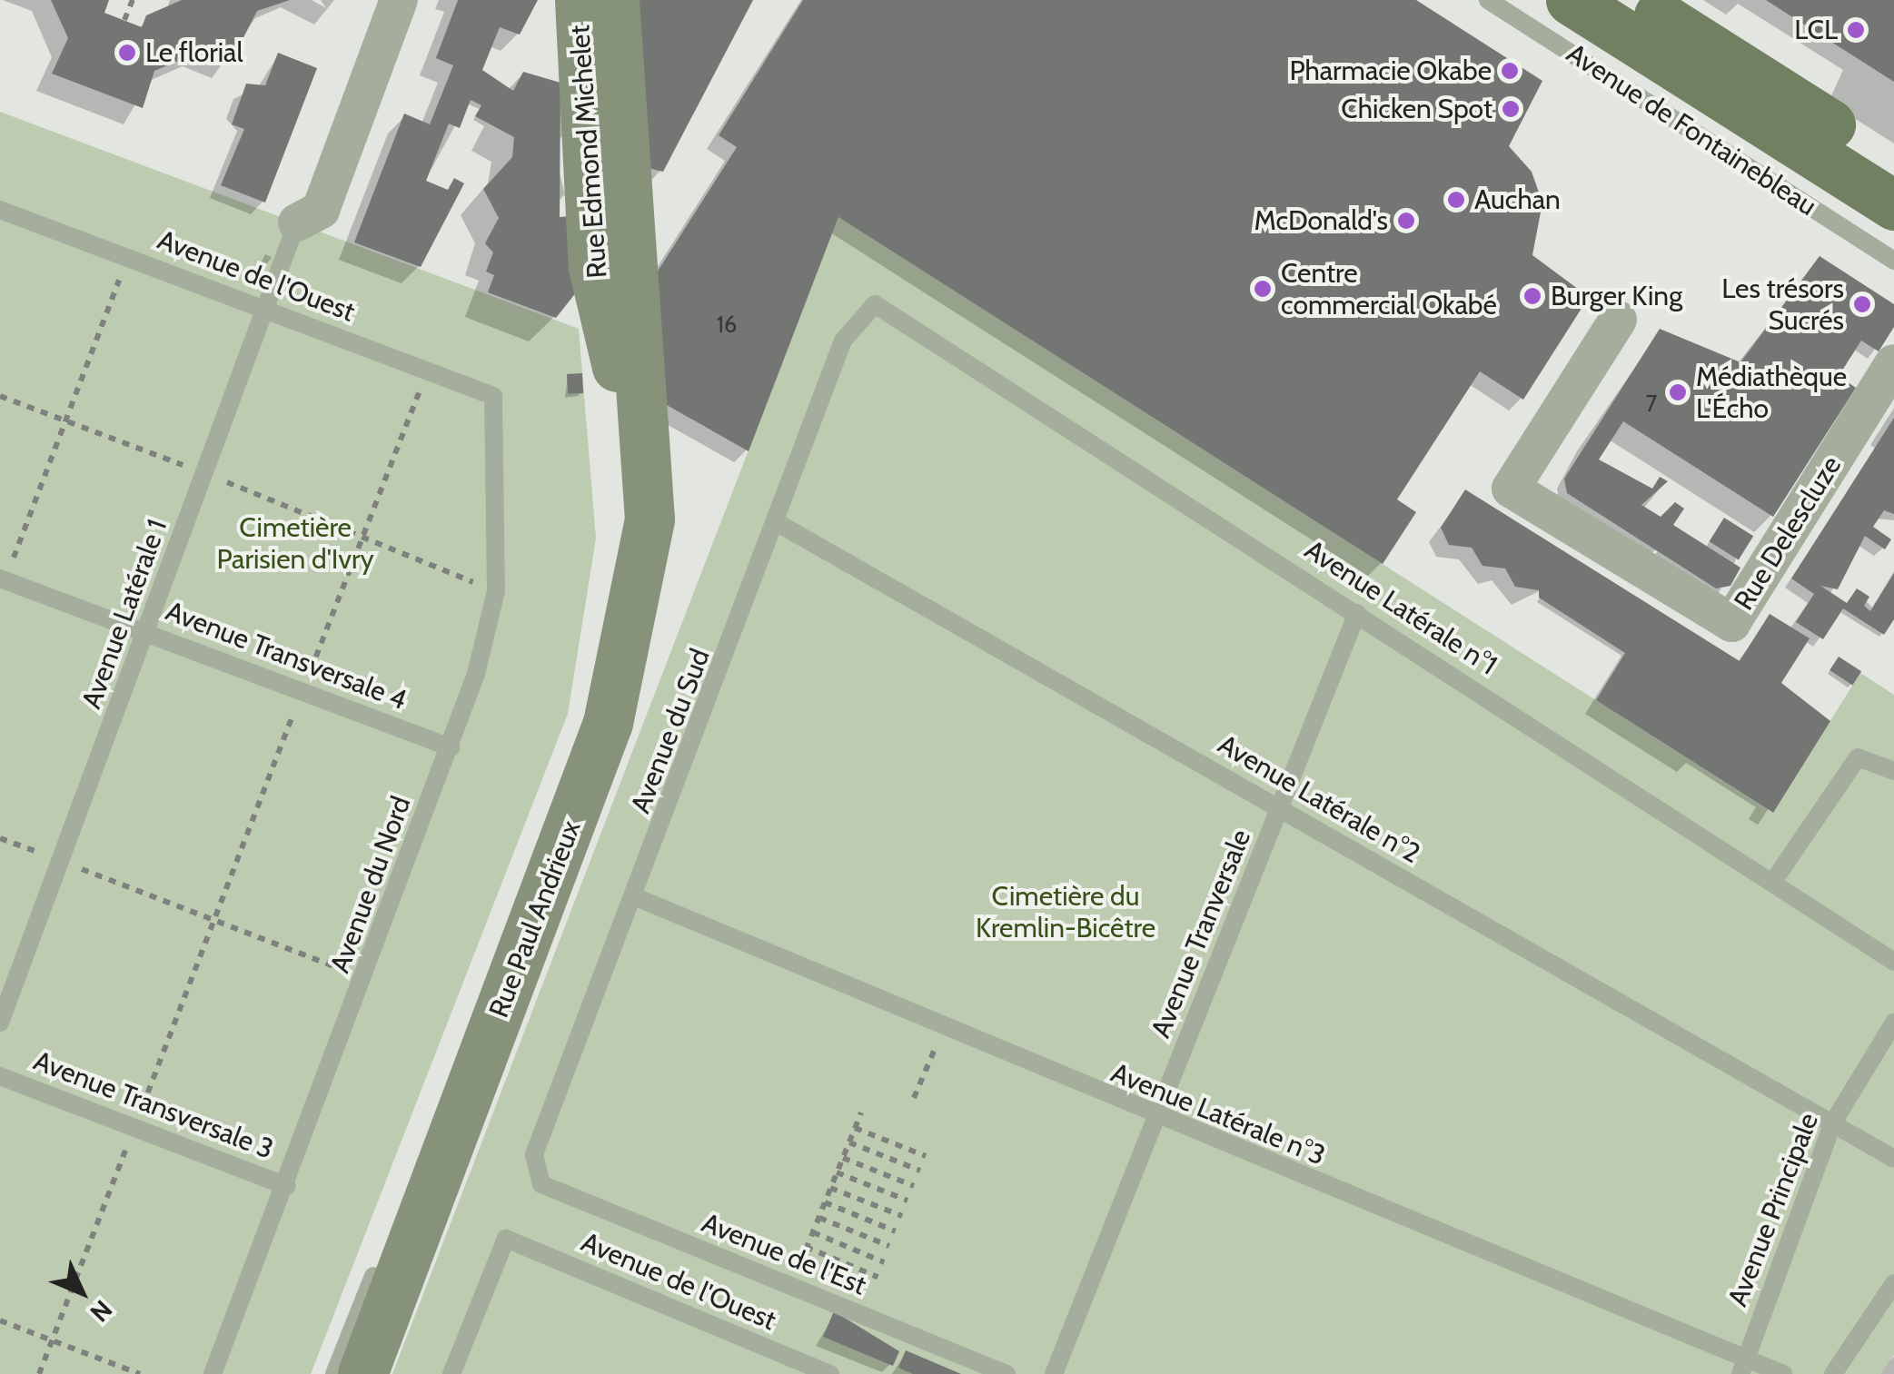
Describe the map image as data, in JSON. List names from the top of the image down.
{
  "streets": {
    "main road": ["Avenue de Fontainebleau", "Rue Edmond Michelet", "Rue Paul Andrieux"],
    "street": ["Rue Delescluze"],
    "lane": [
      "Avenue de l'Ouest",
      "Avenue Latérale n°1",
      "Avenue Latérale 1",
      "Avenue Transversale 4",
      "Avenue du Sud",
      "Avenue Latérale n°2",
      "Avenue du Nord",
      "Avenue Tranversale",
      "Avenue Transversale 3",
      "Avenue Latérale n°3",
      "Avenue Principale",
      "Avenue de l'Est"
    ]
  },
  "crossings": [
    ["Rue Edmond Michelet", "Rue Paul Andrieux"],
    ["Avenue de l'Ouest", "Avenue Latérale 1"],
    ["Avenue de l'Ouest", "Avenue du Nord"],
    ["Avenue Latérale n°1", "Avenue du Sud"],
    ["Avenue Latérale n°1", "Avenue Tranversale"],
    ["Avenue Latérale 1", "Avenue Transversale 4"],
    ["Avenue Transversale 4", "Avenue du Nord"],
    ["Avenue du Sud", "Avenue Latérale n°2"],
    ["Avenue du Sud", "Avenue Latérale n°3"],
    ["Avenue du Sud", "Avenue de l'Est"],
    ["Avenue Latérale n°2", "Avenue Tranversale"],
    ["Avenue Latérale n°2", "Avenue Principale"],
    ["Avenue du Nord", "Avenue Transversale 3"],
    ["Avenue Tranversale", "Avenue Latérale n°3"],
    ["Avenue Latérale n°3", "Avenue Principale"]
  ],
  "parks": ["Cimetière Parisien d'Ivry", "Cimetière du Kremlin-Bicêtre"],
  "places": [
    "LCL",
    "Le florial",
    "Pharmacie Okabe",
    "Chicken Spot",
    "Auchan",
    "McDonald's",
    "Centre commercial Okabé",
    "Burger King",
    "Les trésors Sucrés",
    "Médiathèque L'Écho"
  ],
  "house_numbers": ["16", "7"],
  "north": "bottom right"
}
